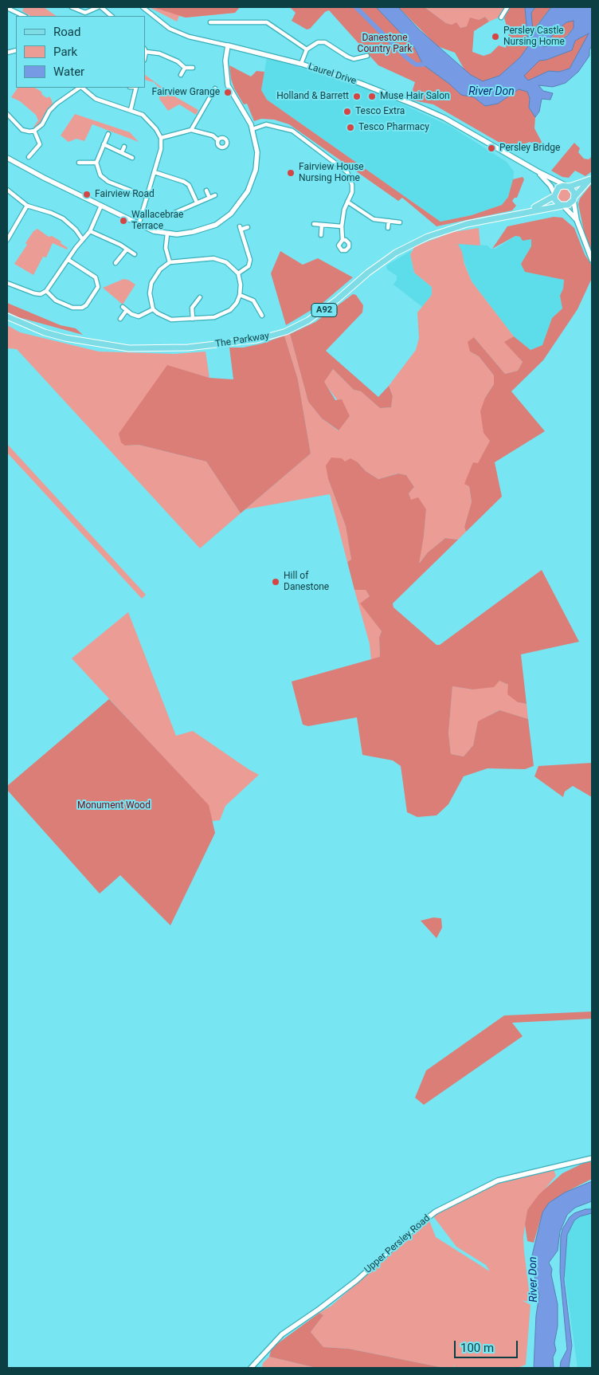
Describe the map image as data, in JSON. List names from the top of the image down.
{
  "streets": {
    "main road": ["A92", "The Parkway"],
    "street": ["Laurel Drive", "Upper Persley Road"]
  },
  "crossings": [
    ["Laurel Drive", "A92"],
    ["A92", "The Parkway"]
  ],
  "water": ["River Don"],
  "parks": ["Danestone Country Park", "Monument Wood"],
  "places": [
    "Persley Castle Nursing Home",
    "Fairview Grange",
    "Holland & Barrett",
    "Muse Hair Salon",
    "Tesco Extra",
    "Tesco Pharmacy",
    "Persley Bridge",
    "Fairview House Nursing Home",
    "Fairview Road",
    "Wallacebrae Terrace",
    "Hill of Danestone"
  ],
  "legend": ["Road", "Park", "Water"],
  "scale_bar": "100 m"
}
